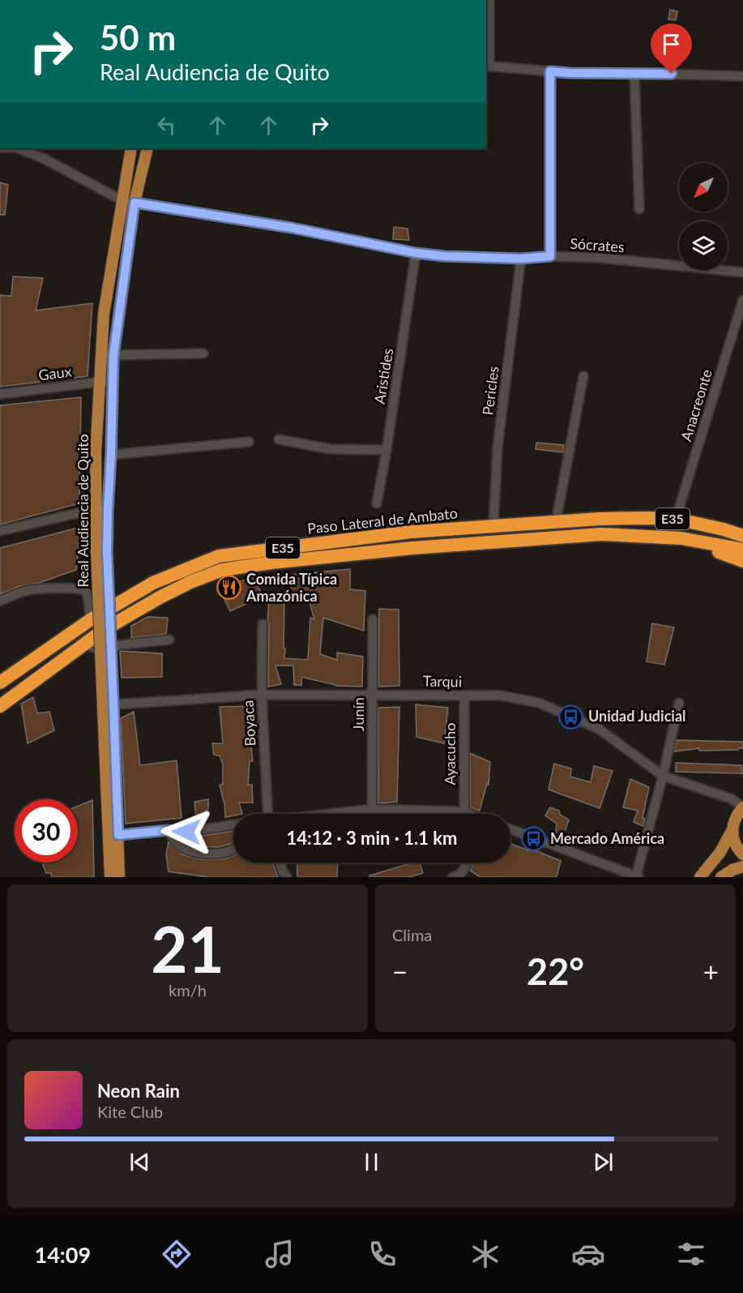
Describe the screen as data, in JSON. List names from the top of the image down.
{
  "streets": {
    "highway": ["E35", "Paso Lateral de Ambato"],
    "main road": ["Real Audiencia de Quito"],
    "street": [
      "Sócrates",
      "Gaux",
      "Aristides",
      "Pericles",
      "Anacreonte",
      "Tarqui",
      "Junín",
      "Boyaca",
      "Ayacucho"
    ]
  },
  "crossings": [
    ["Sócrates", "Aristides"],
    ["Sócrates", "Pericles"],
    ["Sócrates", "Real Audiencia de Quito"],
    ["Gaux", "Real Audiencia de Quito"],
    ["Pericles", "Paso Lateral de Ambato"],
    ["Anacreonte", "Paso Lateral de Ambato"],
    ["Real Audiencia de Quito", "Tarqui"],
    ["Tarqui", "Junín"],
    ["Tarqui", "Boyaca"],
    ["Tarqui", "Ayacucho"]
  ],
  "places": {
    "restaurant": ["Comida Típica Amazónica"],
    "bus stop": ["Unidad Judicial", "Mercado América"]
  },
  "north": "bottom left",
  "page": {
    "turn": ["50 m", "Real Audiencia de Quito"],
    "limit": "30",
    "trip": "14:12 · 3 min · 1.1 km",
    "tile": [
      ["21", "km/h"],
      "Clima"
    ],
    "heat": ["−", "22°", "+"],
    "song": ["Neon Rain", "Kite Club"],
    "tabs": "14:09"
  }
}
